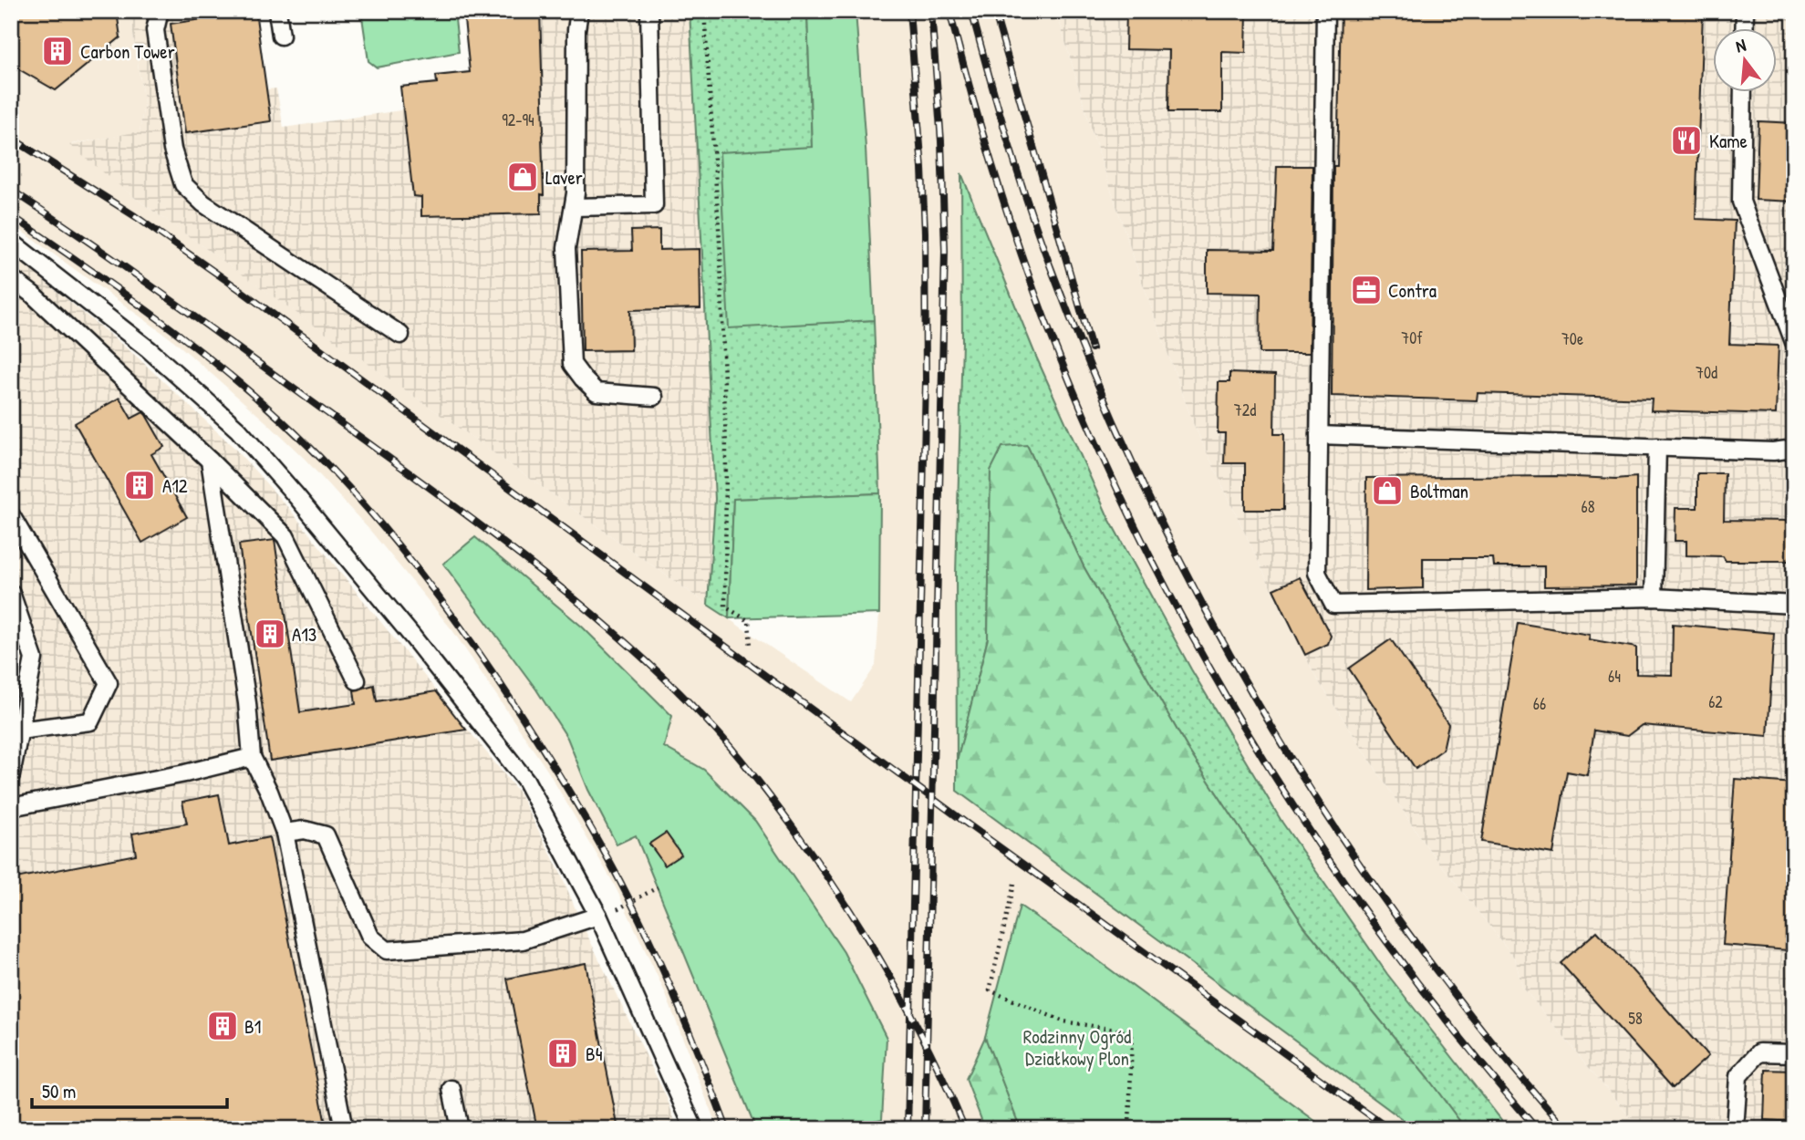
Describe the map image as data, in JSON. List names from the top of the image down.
{
  "parks": ["Rodzinny Ogród Działkowy Plon"],
  "places": {
    "building": [
      "Carbon Tower",
      "A12",
      "A13",
      "B1",
      "B4"
    ],
    "restaurant": ["Kame"],
    "shop": ["Laver", "Boltman"],
    "office": ["Contra"]
  },
  "house_numbers": [
    "92-94",
    "70f",
    "70e",
    "70d",
    "72d",
    "68",
    "64",
    "62",
    "66",
    "58"
  ],
  "scale_bar": "50 m",
  "north": "top"
}
